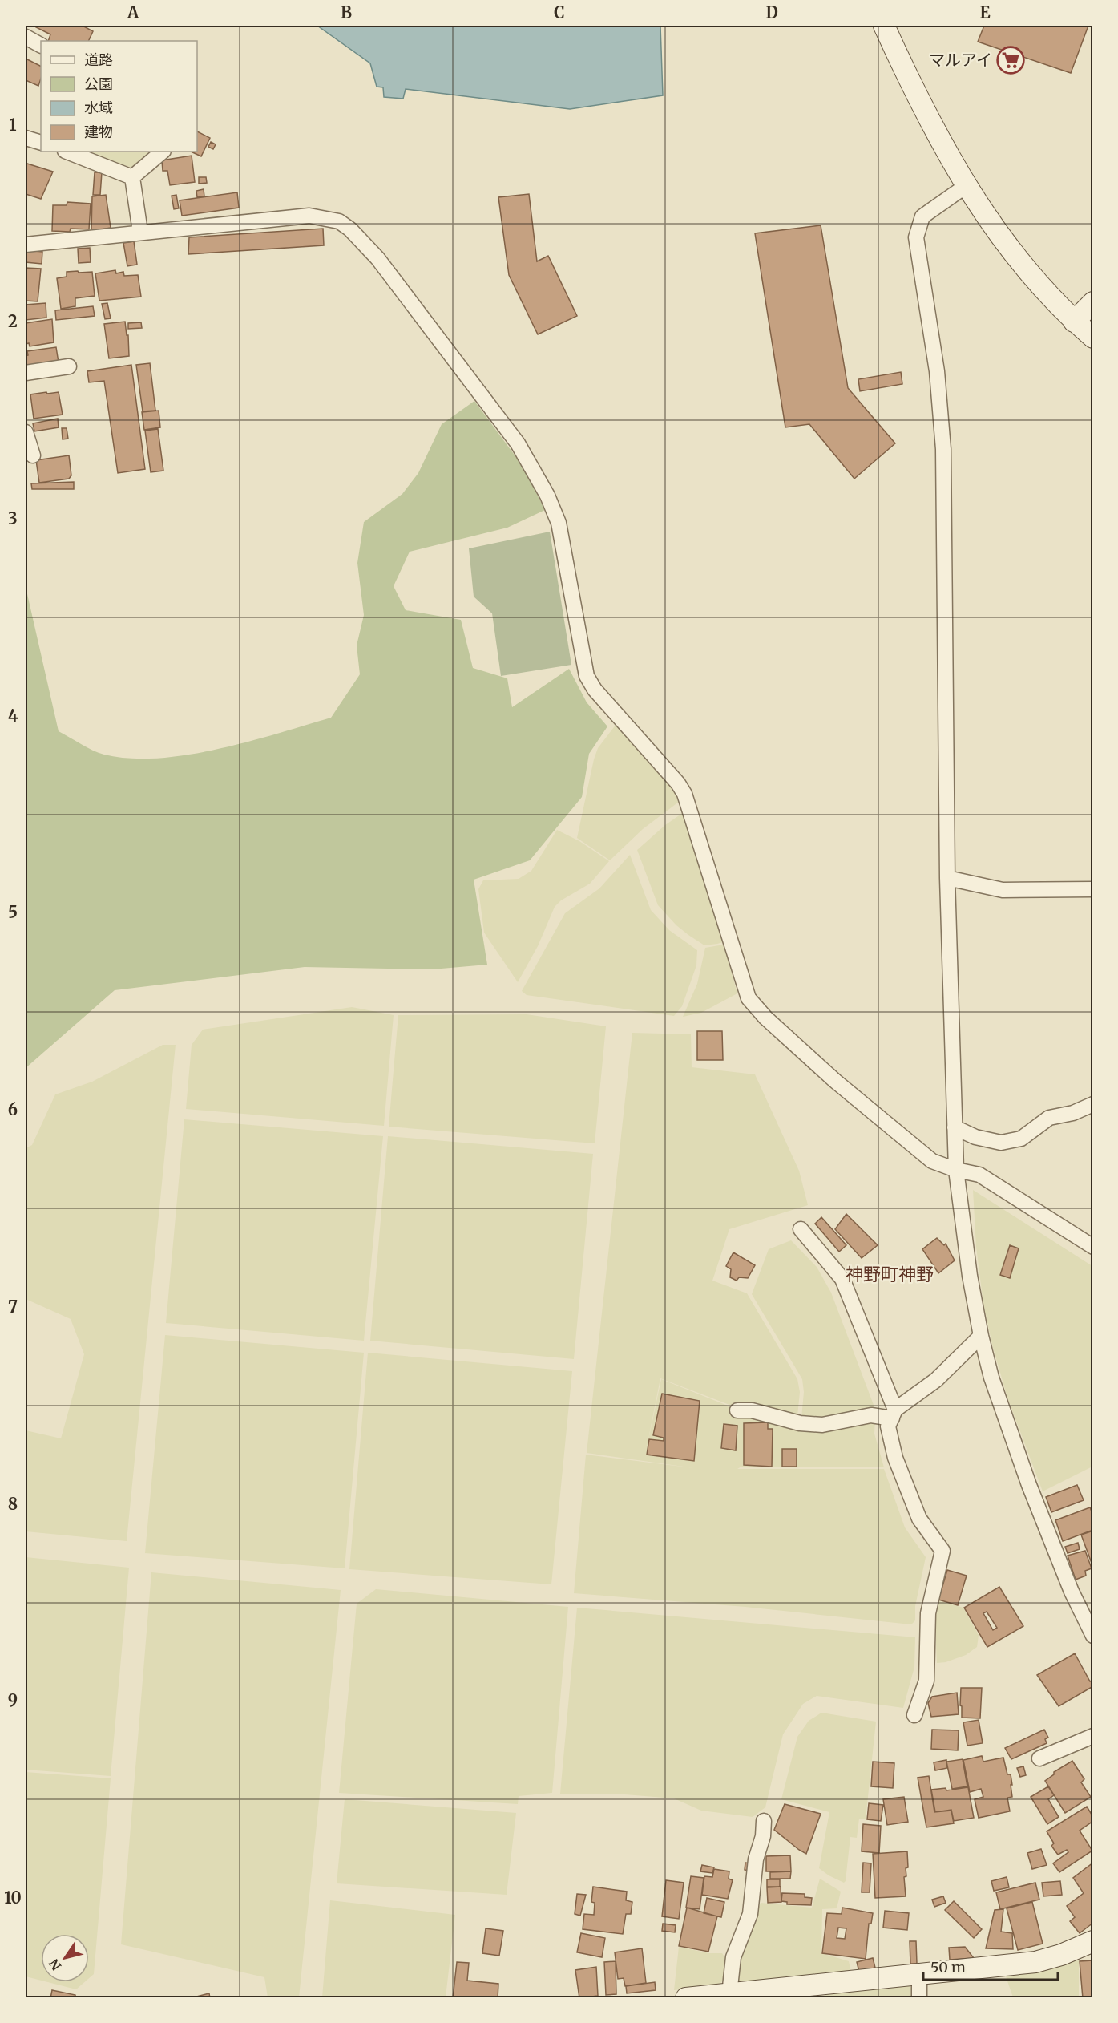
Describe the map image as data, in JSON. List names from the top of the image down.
{
  "districts": ["神野町神野"],
  "places": {
    "supermarket": ["マルアイ"]
  },
  "legend": [
    "道路",
    "公園",
    "水域",
    "建物"
  ],
  "scale_bar": "50 m",
  "north": "bottom left",
  "grid": {
    "columns": [
      "A",
      "B",
      "C",
      "D",
      "E"
    ],
    "rows": [
      "1",
      "2",
      "3",
      "4",
      "5",
      "6",
      "7",
      "8",
      "9",
      "10"
    ]
  }
}
